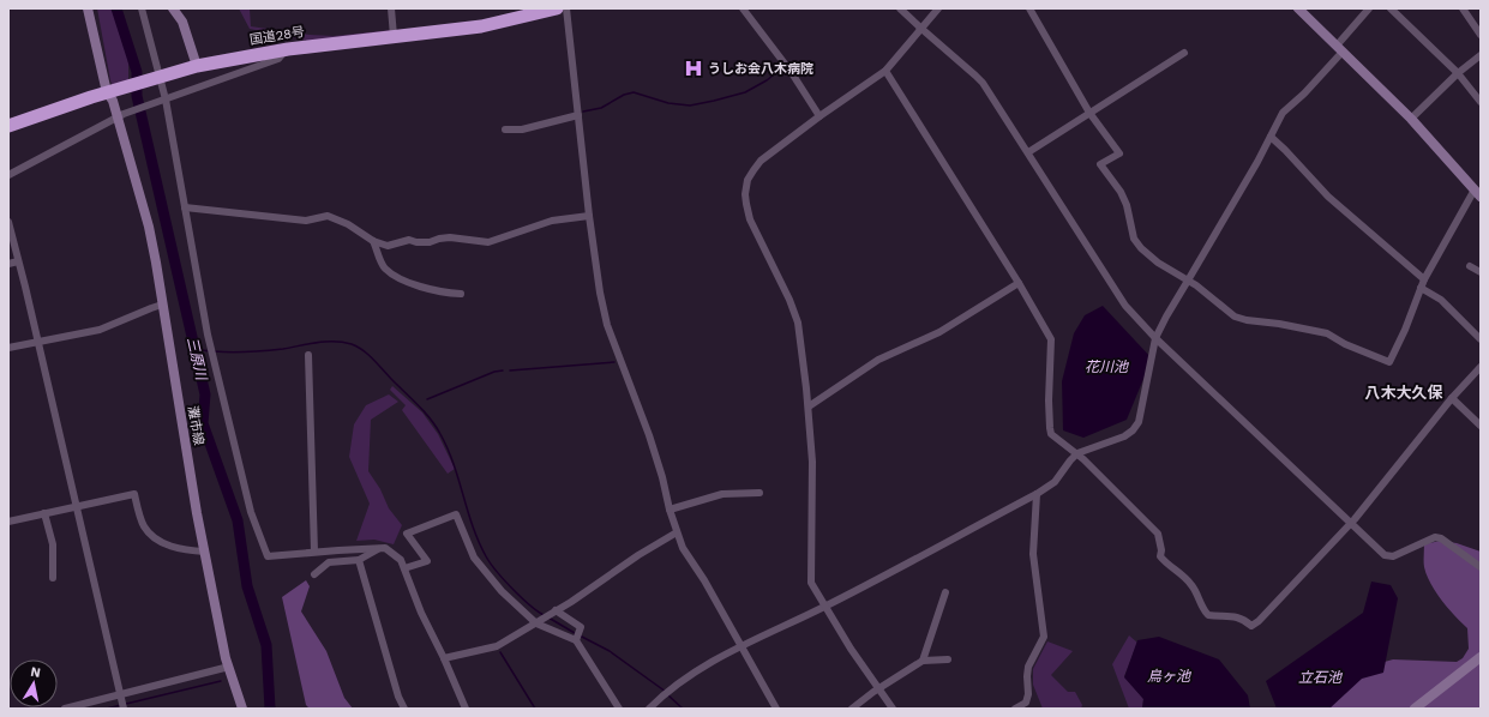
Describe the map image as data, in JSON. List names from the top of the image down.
{
  "streets": {
    "highway": ["国道28号"],
    "main road": ["灘市線"]
  },
  "crossings": [
    ["国道28号", "灘市線"]
  ],
  "districts": ["八木大久保"],
  "water": [
    "三原川",
    "花川池",
    "鳥ヶ池",
    "立石池"
  ],
  "places": {
    "hospital": ["うしお会八木病院"]
  },
  "north": "top"
}
